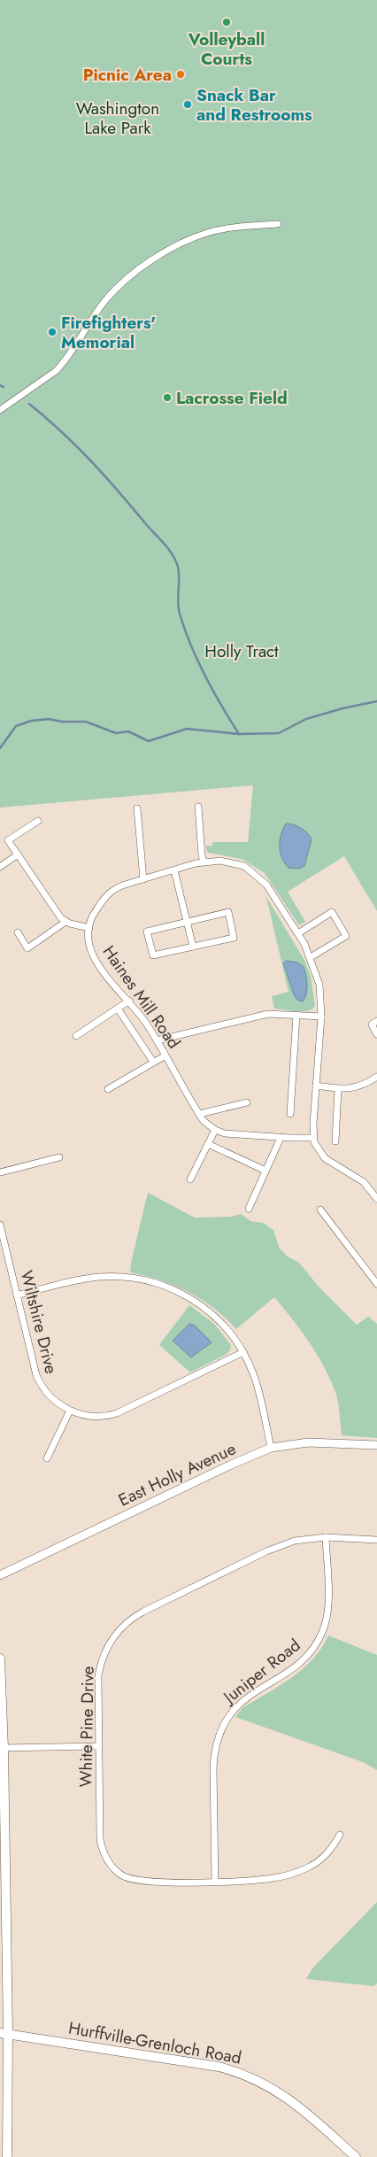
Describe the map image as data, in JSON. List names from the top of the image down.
{
  "streets": {
    "main road": ["Hurffville-Grenloch Road"],
    "street": [
      "Haines Mill Road",
      "Wiltshire Drive",
      "East Holly Avenue",
      "Juniper Road",
      "White Pine Drive"
    ]
  },
  "crossings": [
    ["Juniper Road", "White Pine Drive"]
  ],
  "parks": ["Washington Lake Park", "Holly Tract"],
  "places": [
    "Volleyball Courts",
    "Picnic Area",
    "Snack Bar and Restrooms",
    "Firefighters' Memorial",
    "Lacrosse Field"
  ]
}
